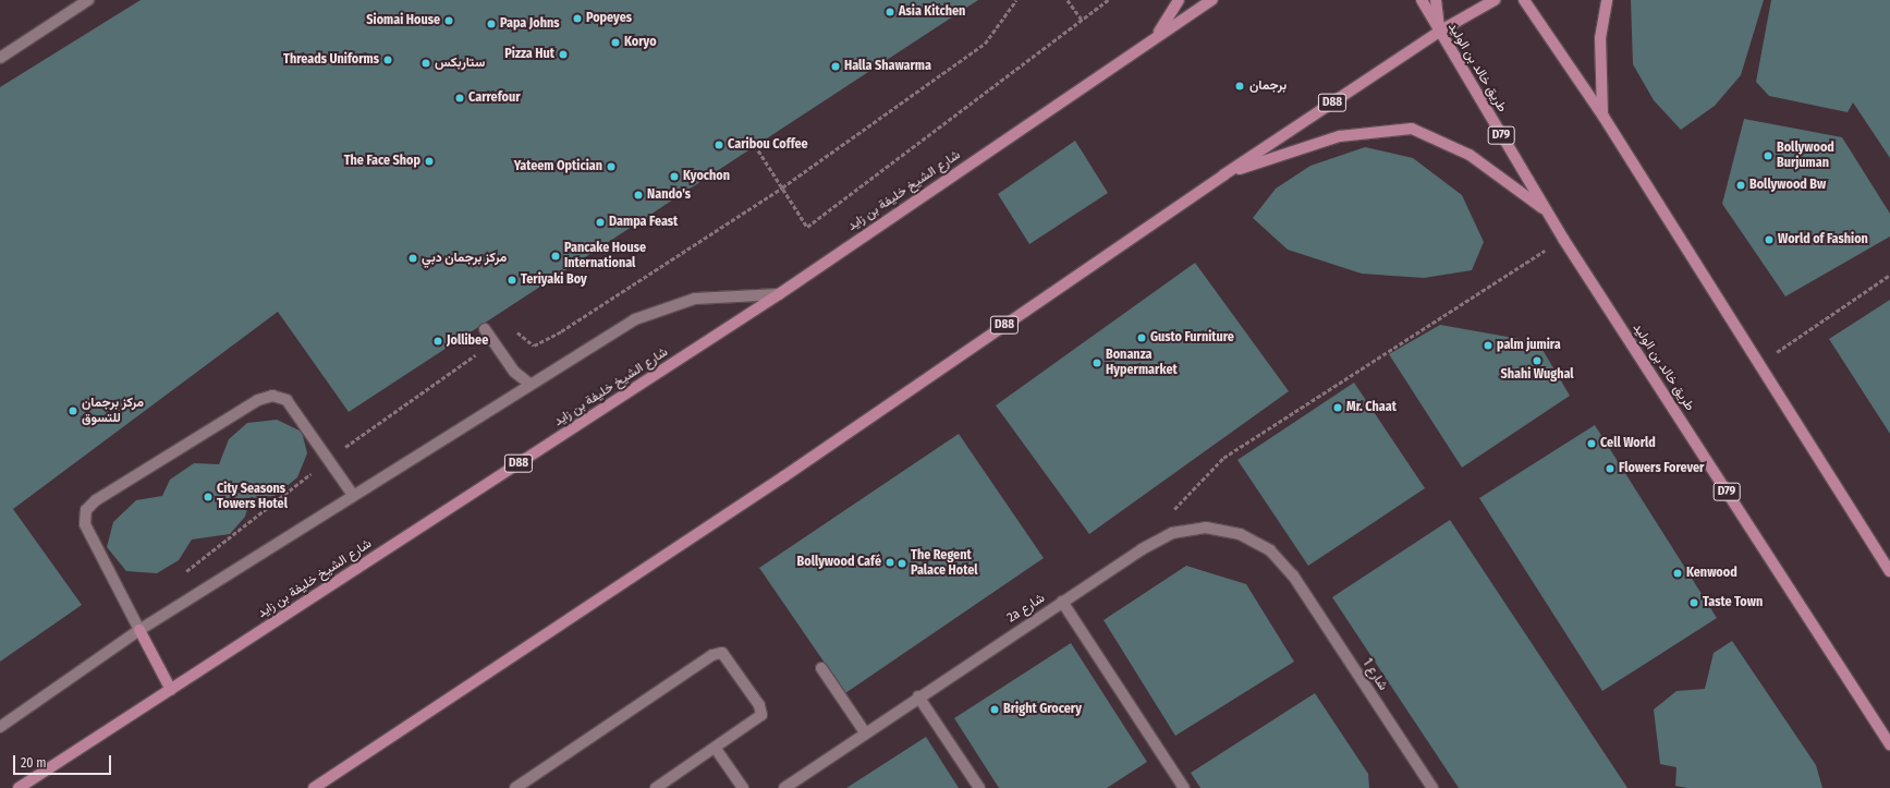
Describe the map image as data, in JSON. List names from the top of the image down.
{
  "streets": {
    "main road": [
      "طريق خالد بن الوليد",
      "D88",
      "D79",
      "شارع الشيخ خليفة بن زايد"
    ],
    "street": ["2a شارع", "شارع 1"]
  },
  "crossings": [
    ["طريق خالد بن الوليد", "D88"],
    ["2a شارع", "شارع 1"]
  ],
  "places": [
    "Asia Kitchen",
    "Popeyes",
    "Siomai House",
    "Papa Johns",
    "Koryo",
    "Pizza Hut",
    "Threads Uniforms",
    "ستاربكس",
    "Halla Shawarma",
    "برجمان",
    "Carrefour",
    "Caribou Coffee",
    "Bollywood Burjuman",
    "The Face Shop",
    "Yateem Optician",
    "Kyochon",
    "Bollywood Bw",
    "Nando's",
    "Dampa Feast",
    "World of Fashion",
    "Pancake House International",
    "مركز برجمان دبي",
    "Teriyaki Boy",
    "Gusto Furniture",
    "Jollibee",
    "palm jumira",
    "Shahi Wughal",
    "Bonanza Hypermarket",
    "Mr. Chaat",
    "مركز برجمان للتسوق",
    "Cell World",
    "Flowers Forever",
    "City Seasons Towers Hotel",
    "Bollywood Café",
    "The Regent Palace Hotel",
    "Kenwood",
    "Taste Town",
    "Bright Grocery"
  ],
  "scale_bar": "20 m"
}
